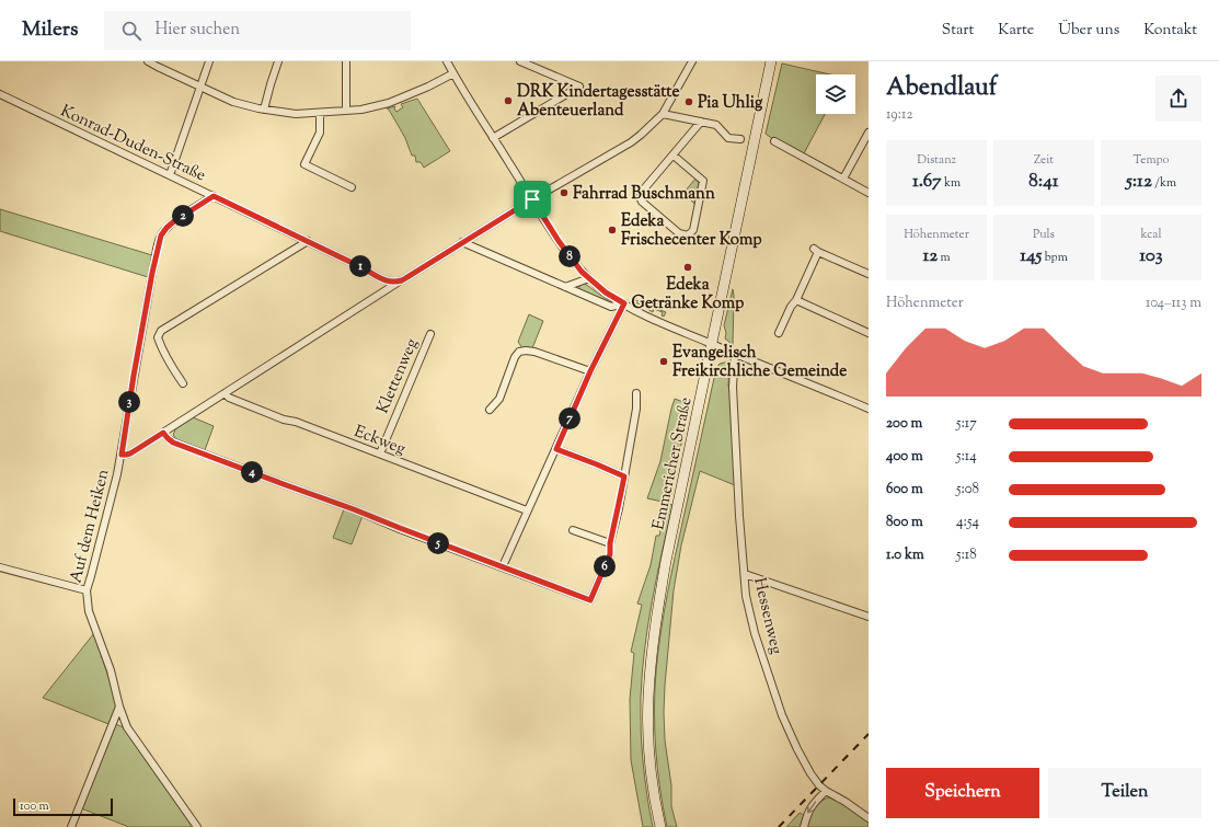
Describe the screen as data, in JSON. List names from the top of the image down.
{
  "streets": {
    "main road": ["Emmericher Straße"],
    "street": [
      "Konrad-Duden-Straße",
      "Klettenweg",
      "Eckweg",
      "Auf dem Heiken",
      "Hessenweg"
    ]
  },
  "crossings": [
    ["Konrad-Duden-Straße", "Auf dem Heiken"],
    ["Klettenweg", "Eckweg"],
    ["Eckweg", "Auf dem Heiken"]
  ],
  "places": [
    "DRK Kindertagesstätte Abenteuerland",
    "Pia Uhlig",
    "Fahrrad Buschmann",
    "Edeka Frischecenter Komp",
    "Edeka Getränke Komp",
    "Evangelisch Freikirchliche Gemeinde"
  ],
  "scale_bar": "100 m",
  "page": {
    "header": "Milers",
    "search": "Hier suchen",
    "nav": [
      "Start",
      "Karte",
      "Über uns",
      "Kontakt"
    ],
    "heading": ["Abendlauf", "19:12"],
    "stats": [
      ["Distanz", "1.67 km"],
      ["Zeit", "8:41"],
      ["Tempo", "5:12 /km"],
      ["Höhenmeter", "12 m"],
      ["Puls", "145 bpm"],
      ["kcal", "103"]
    ],
    "pins": [
      "2",
      "8",
      "1",
      "3",
      "7",
      "4",
      "5",
      "6"
    ],
    "chart": ["Höhenmeter", "104–113 m"],
    "list": [
      {
        "name": "200 m",
        "note": "5:17"
      },
      {
        "name": "400 m",
        "note": "5:14"
      },
      {
        "name": "600 m",
        "note": "5:08"
      },
      {
        "name": "800 m",
        "note": "4:54"
      },
      {
        "name": "1.0 km",
        "note": "5:18"
      }
    ],
    "buttons": ["Speichern", "Teilen"],
    "scale": "100 m"
  }
}
